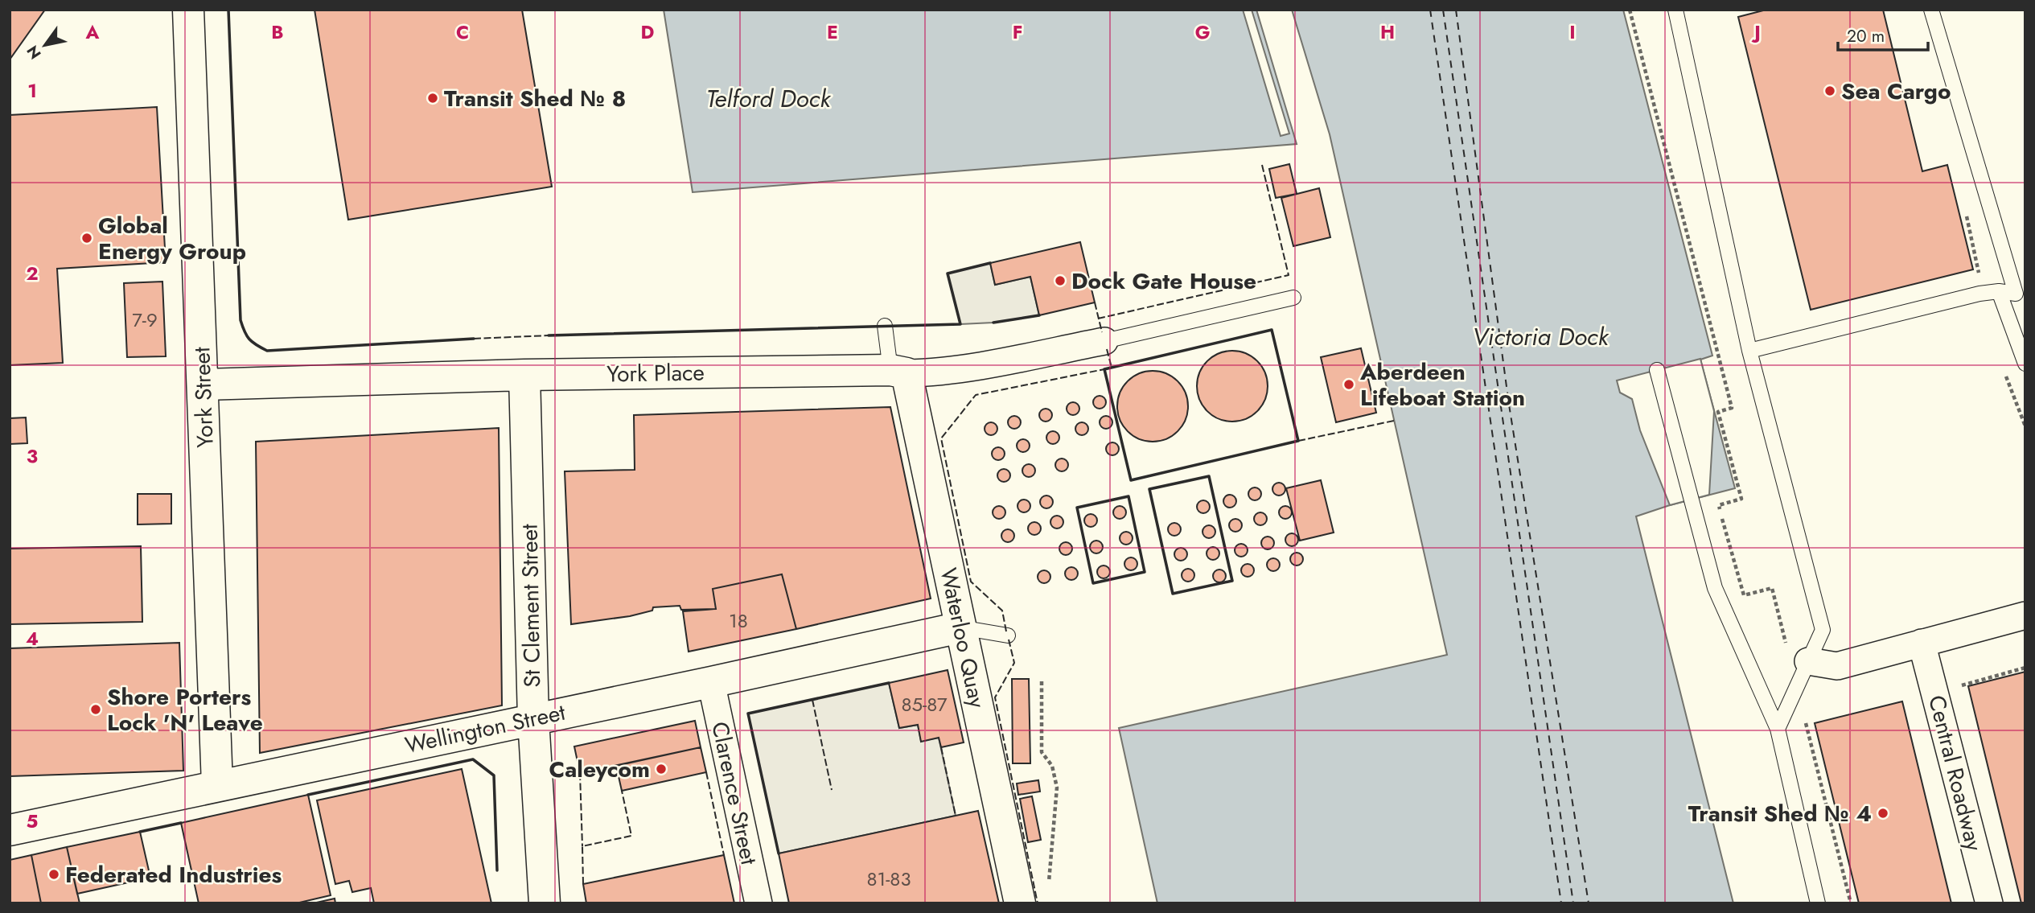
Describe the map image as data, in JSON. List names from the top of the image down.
{
  "streets": {
    "street": [
      "York Place",
      "York Street",
      "St Clement Street",
      "Waterloo Quay",
      "Wellington Street",
      "Central Roadway",
      "Clarence Street"
    ]
  },
  "crossings": [
    ["York Place", "York Street"],
    ["York Place", "St Clement Street"],
    ["York Place", "Waterloo Quay"],
    ["York Street", "Wellington Street"],
    ["St Clement Street", "Wellington Street"],
    ["Waterloo Quay", "Wellington Street"],
    ["Wellington Street", "Clarence Street"]
  ],
  "water": ["Telford Dock", "Victoria Dock"],
  "places": [
    "Sea Cargo",
    "Transit Shed № 8",
    "Global Energy Group",
    "Dock Gate House",
    "Aberdeen Lifeboat Station",
    "Shore Porters Lock 'N' Leave",
    "Caleycom",
    "Transit Shed № 4",
    "Federated Industries"
  ],
  "house_numbers": [
    "7-9",
    "18",
    "85-87",
    "81-83"
  ],
  "scale_bar": "20 m",
  "north": "bottom left",
  "grid": {
    "columns": [
      "A",
      "B",
      "C",
      "D",
      "E",
      "F",
      "G",
      "H",
      "I",
      "J"
    ],
    "rows": [
      "1",
      "2",
      "3",
      "4",
      "5"
    ]
  }
}
